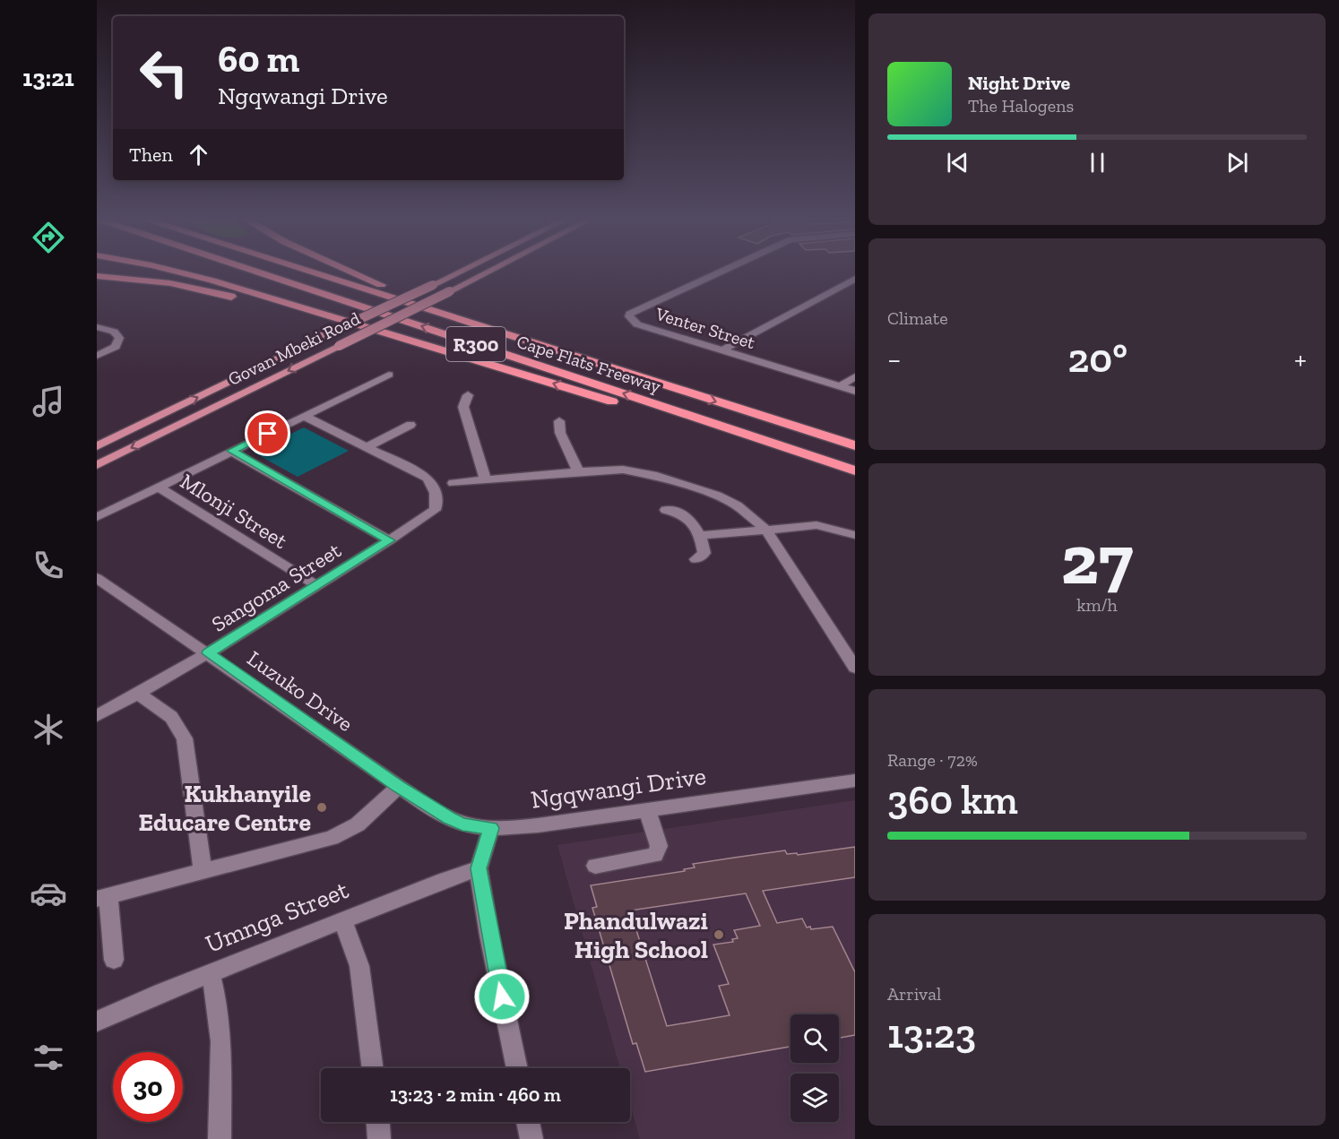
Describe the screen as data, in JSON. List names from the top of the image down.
{
  "streets": {
    "highway": ["R300", "Cape Flats Freeway"],
    "main road": ["Govan Mbeki Road"],
    "street": [
      "Venter Street",
      "Mlonji Street",
      "Sangoma Street",
      "Luzuko Drive",
      "Ngqwangi Drive",
      "Umnga Street"
    ]
  },
  "crossings": [
    ["Mlonji Street", "Sangoma Street"],
    ["Sangoma Street", "Luzuko Drive"],
    ["Luzuko Drive", "Ngqwangi Drive"]
  ],
  "places": ["Kukhanyile Educare Centre", "Phandulwazi High School"],
  "page": {
    "tabs": "13:21",
    "turn": ["60 m", "Ngqwangi Drive"],
    "song": ["Night Drive", "The Halogens"],
    "then": "Then",
    "tile": [
      "Climate",
      ["27", "km/h"],
      ["Range · 72%", "360 km"],
      ["Arrival", "13:23"]
    ],
    "heat": ["−", "20°", "+"],
    "limit": "30",
    "trip": "13:23 · 2 min · 460 m"
  }
}
